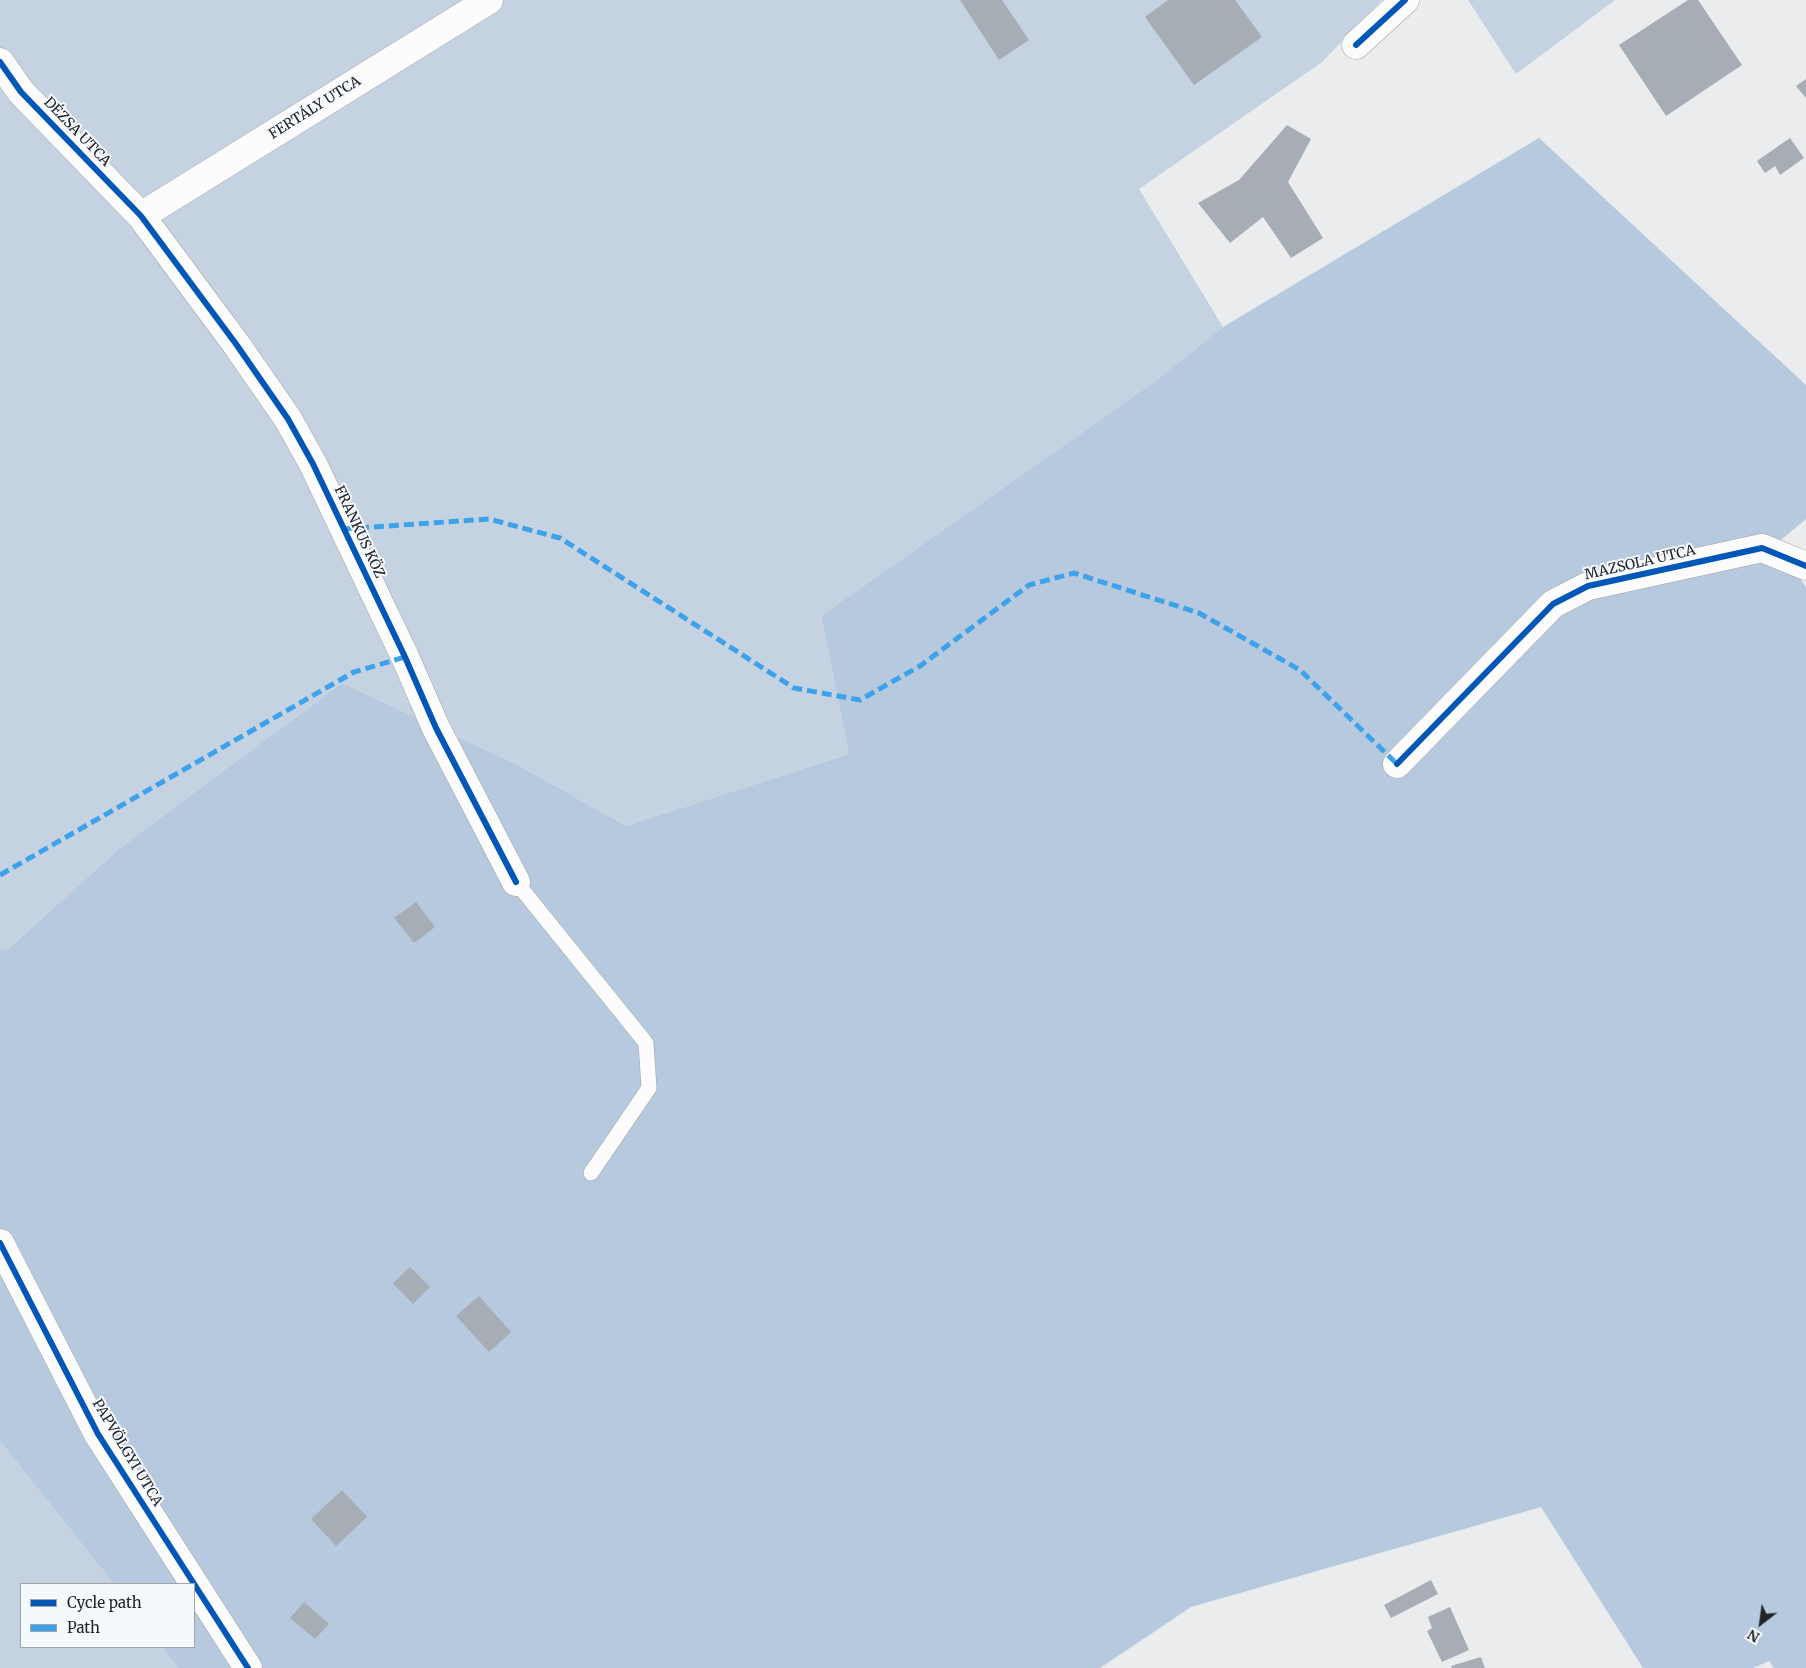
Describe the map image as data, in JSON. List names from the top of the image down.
{
  "streets": {
    "street": [
      "FERTÁLY UTCA",
      "DÉZSA UTCA",
      "FRANKUS KÖZ",
      "MAZSOLA UTCA",
      "PAPVÖLGYI UTCA"
    ]
  },
  "crossings": [
    ["FERTÁLY UTCA", "DÉZSA UTCA"],
    ["FERTÁLY UTCA", "FRANKUS KÖZ"],
    ["DÉZSA UTCA", "FRANKUS KÖZ"]
  ],
  "legend": ["Cycle path", "Path"],
  "north": "bottom left"
}
